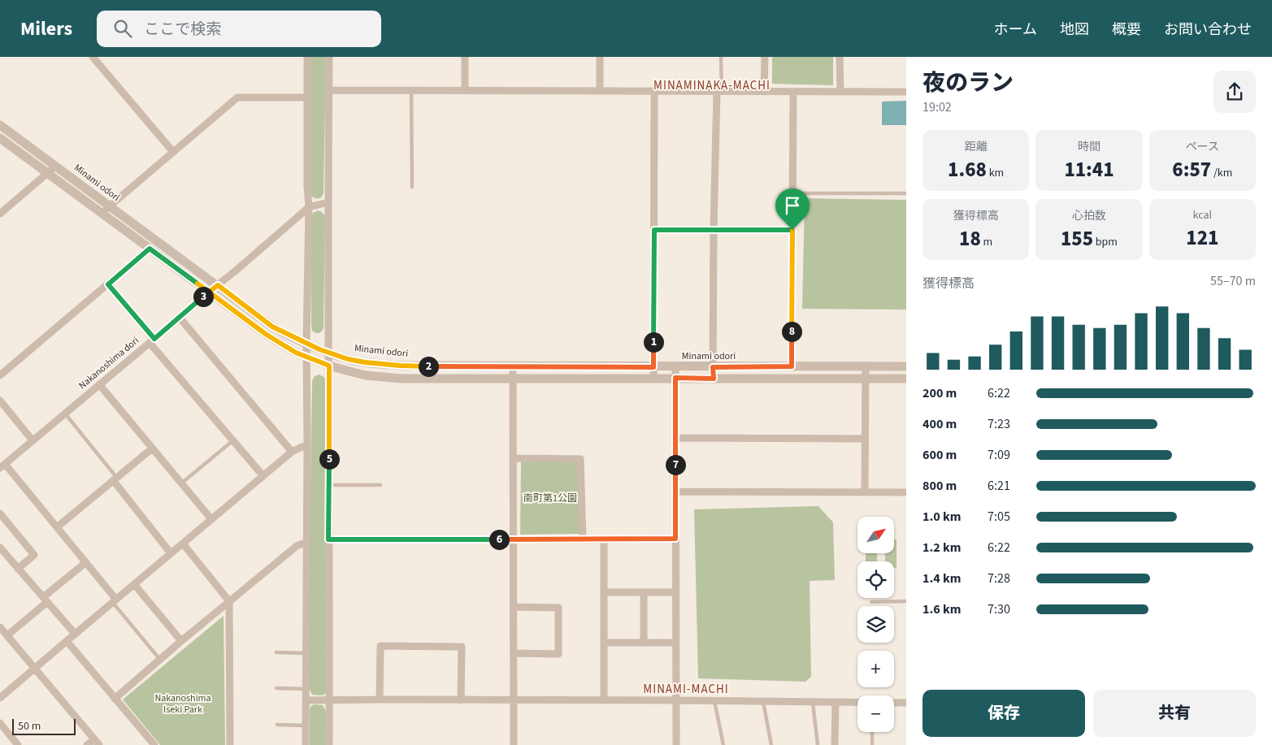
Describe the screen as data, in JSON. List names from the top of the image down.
{
  "streets": {
    "street": ["Minami odori", "Nakanoshima dori"]
  },
  "crossings": [
    ["Minami odori", "Nakanoshima dori"]
  ],
  "districts": ["MINAMINAKA-MACHI", "MINAMI-MACHI"],
  "parks": ["南町第1公園", "Nakanoshima Iseki Park"],
  "scale_bar": "50 m",
  "north": "top right",
  "page": {
    "header": "Milers",
    "search": "ここで検索",
    "nav": [
      "ホーム",
      "地図",
      "概要",
      "お問い合わせ"
    ],
    "heading": ["夜のラン", "19:02"],
    "stats": [
      ["距離", "1.68 km"],
      ["時間", "11:41"],
      ["ペース", "6:57 /km"],
      ["獲得標高", "18 m"],
      ["心拍数", "155 bpm"],
      ["kcal", "121"]
    ],
    "chart": ["獲得標高", "55–70 m"],
    "pins": [
      "3",
      "8",
      "1",
      "2",
      "5",
      "7",
      "6"
    ],
    "list": [
      {
        "name": "200 m",
        "note": "6:22"
      },
      {
        "name": "400 m",
        "note": "7:23"
      },
      {
        "name": "600 m",
        "note": "7:09"
      },
      {
        "name": "800 m",
        "note": "6:21"
      },
      {
        "name": "1.0 km",
        "note": "7:05"
      },
      {
        "name": "1.2 km",
        "note": "6:22"
      },
      {
        "name": "1.4 km",
        "note": "7:28"
      },
      {
        "name": "1.6 km",
        "note": "7:30"
      }
    ],
    "map_buttons": ["+", "−"],
    "buttons": ["保存", "共有"],
    "scale": "50 m"
  }
}
